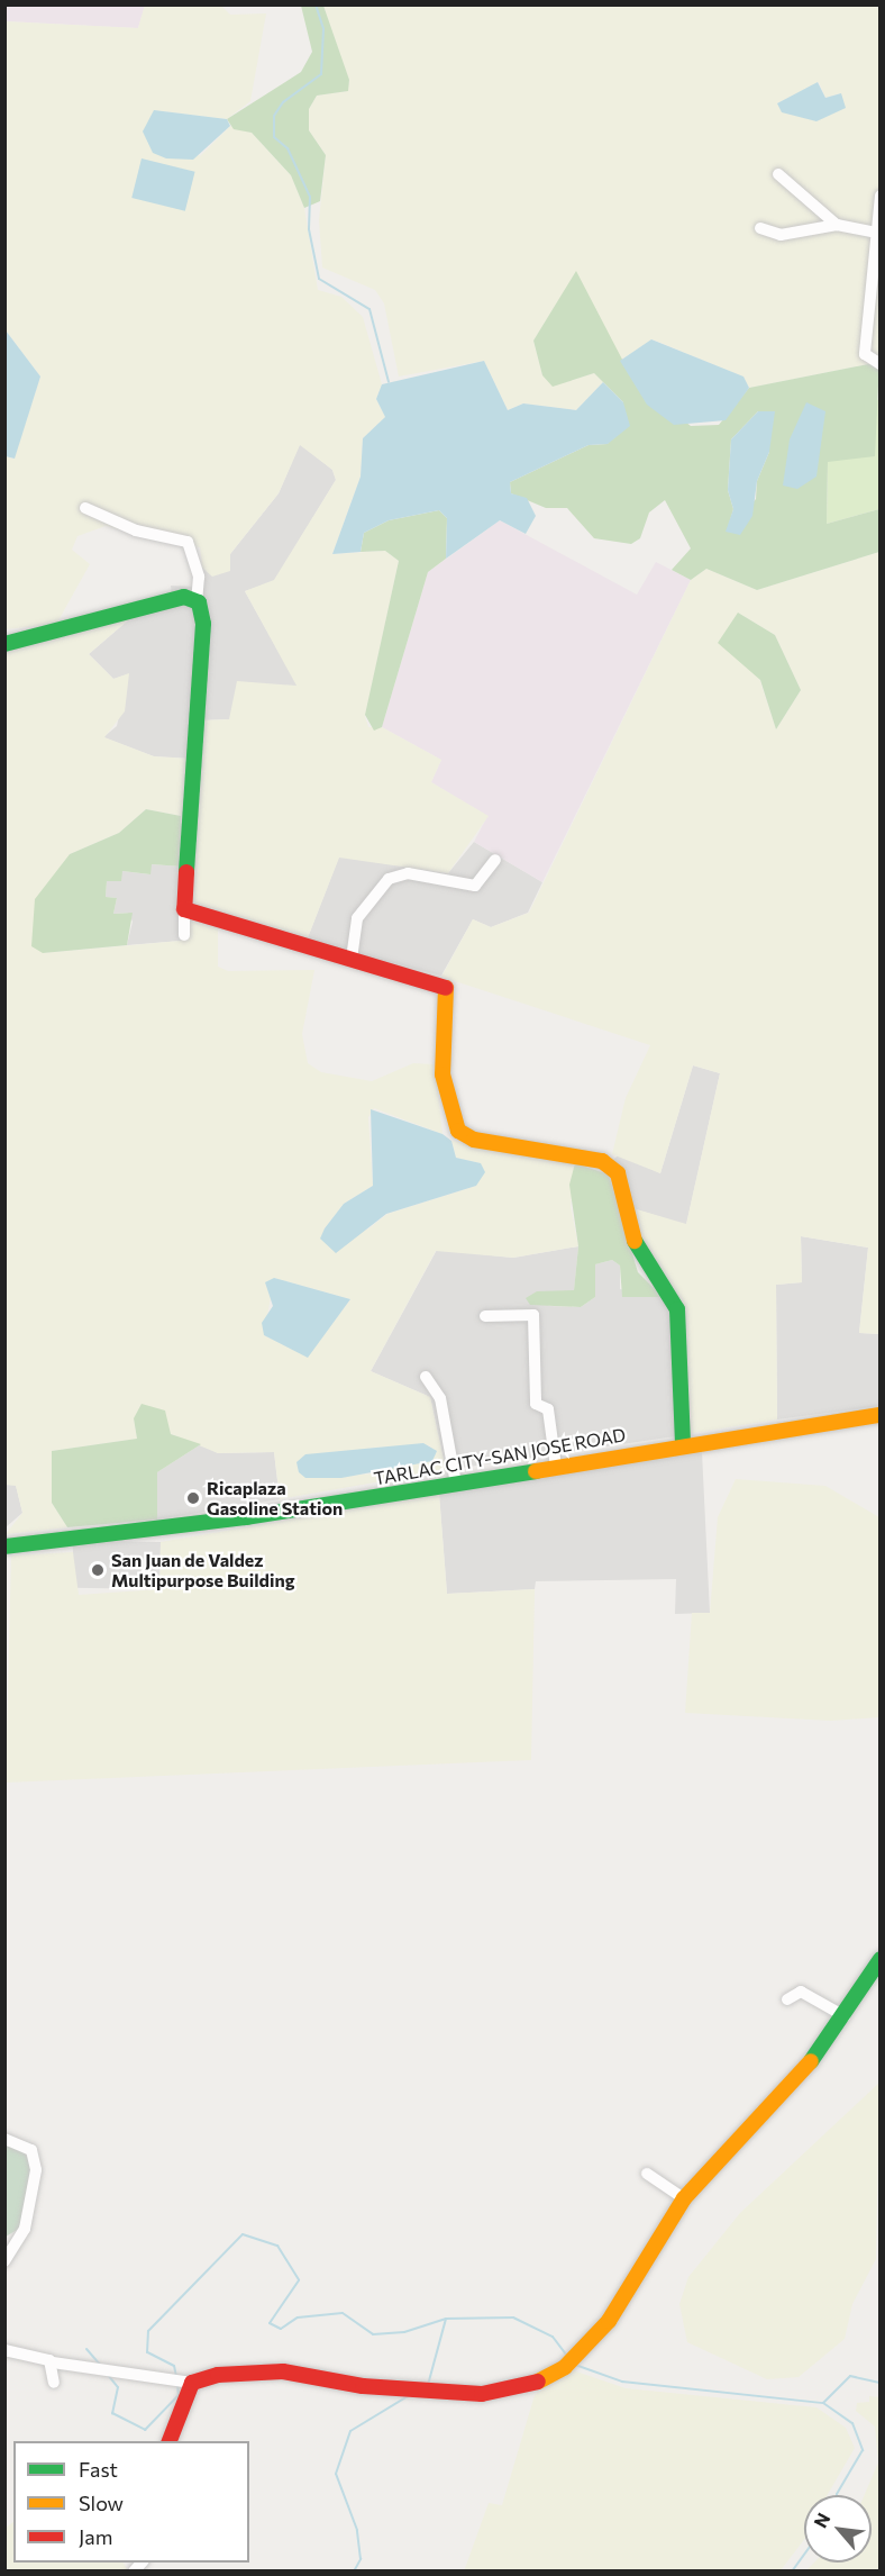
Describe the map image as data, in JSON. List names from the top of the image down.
{
  "streets": {
    "street": ["TARLAC CITY-SAN JOSE ROAD"]
  },
  "places": ["Ricaplaza Gasoline Station", "San Juan de Valdez Multipurpose Building"],
  "legend": ["Fast", "Slow", "Jam"],
  "north": "top left"
}
